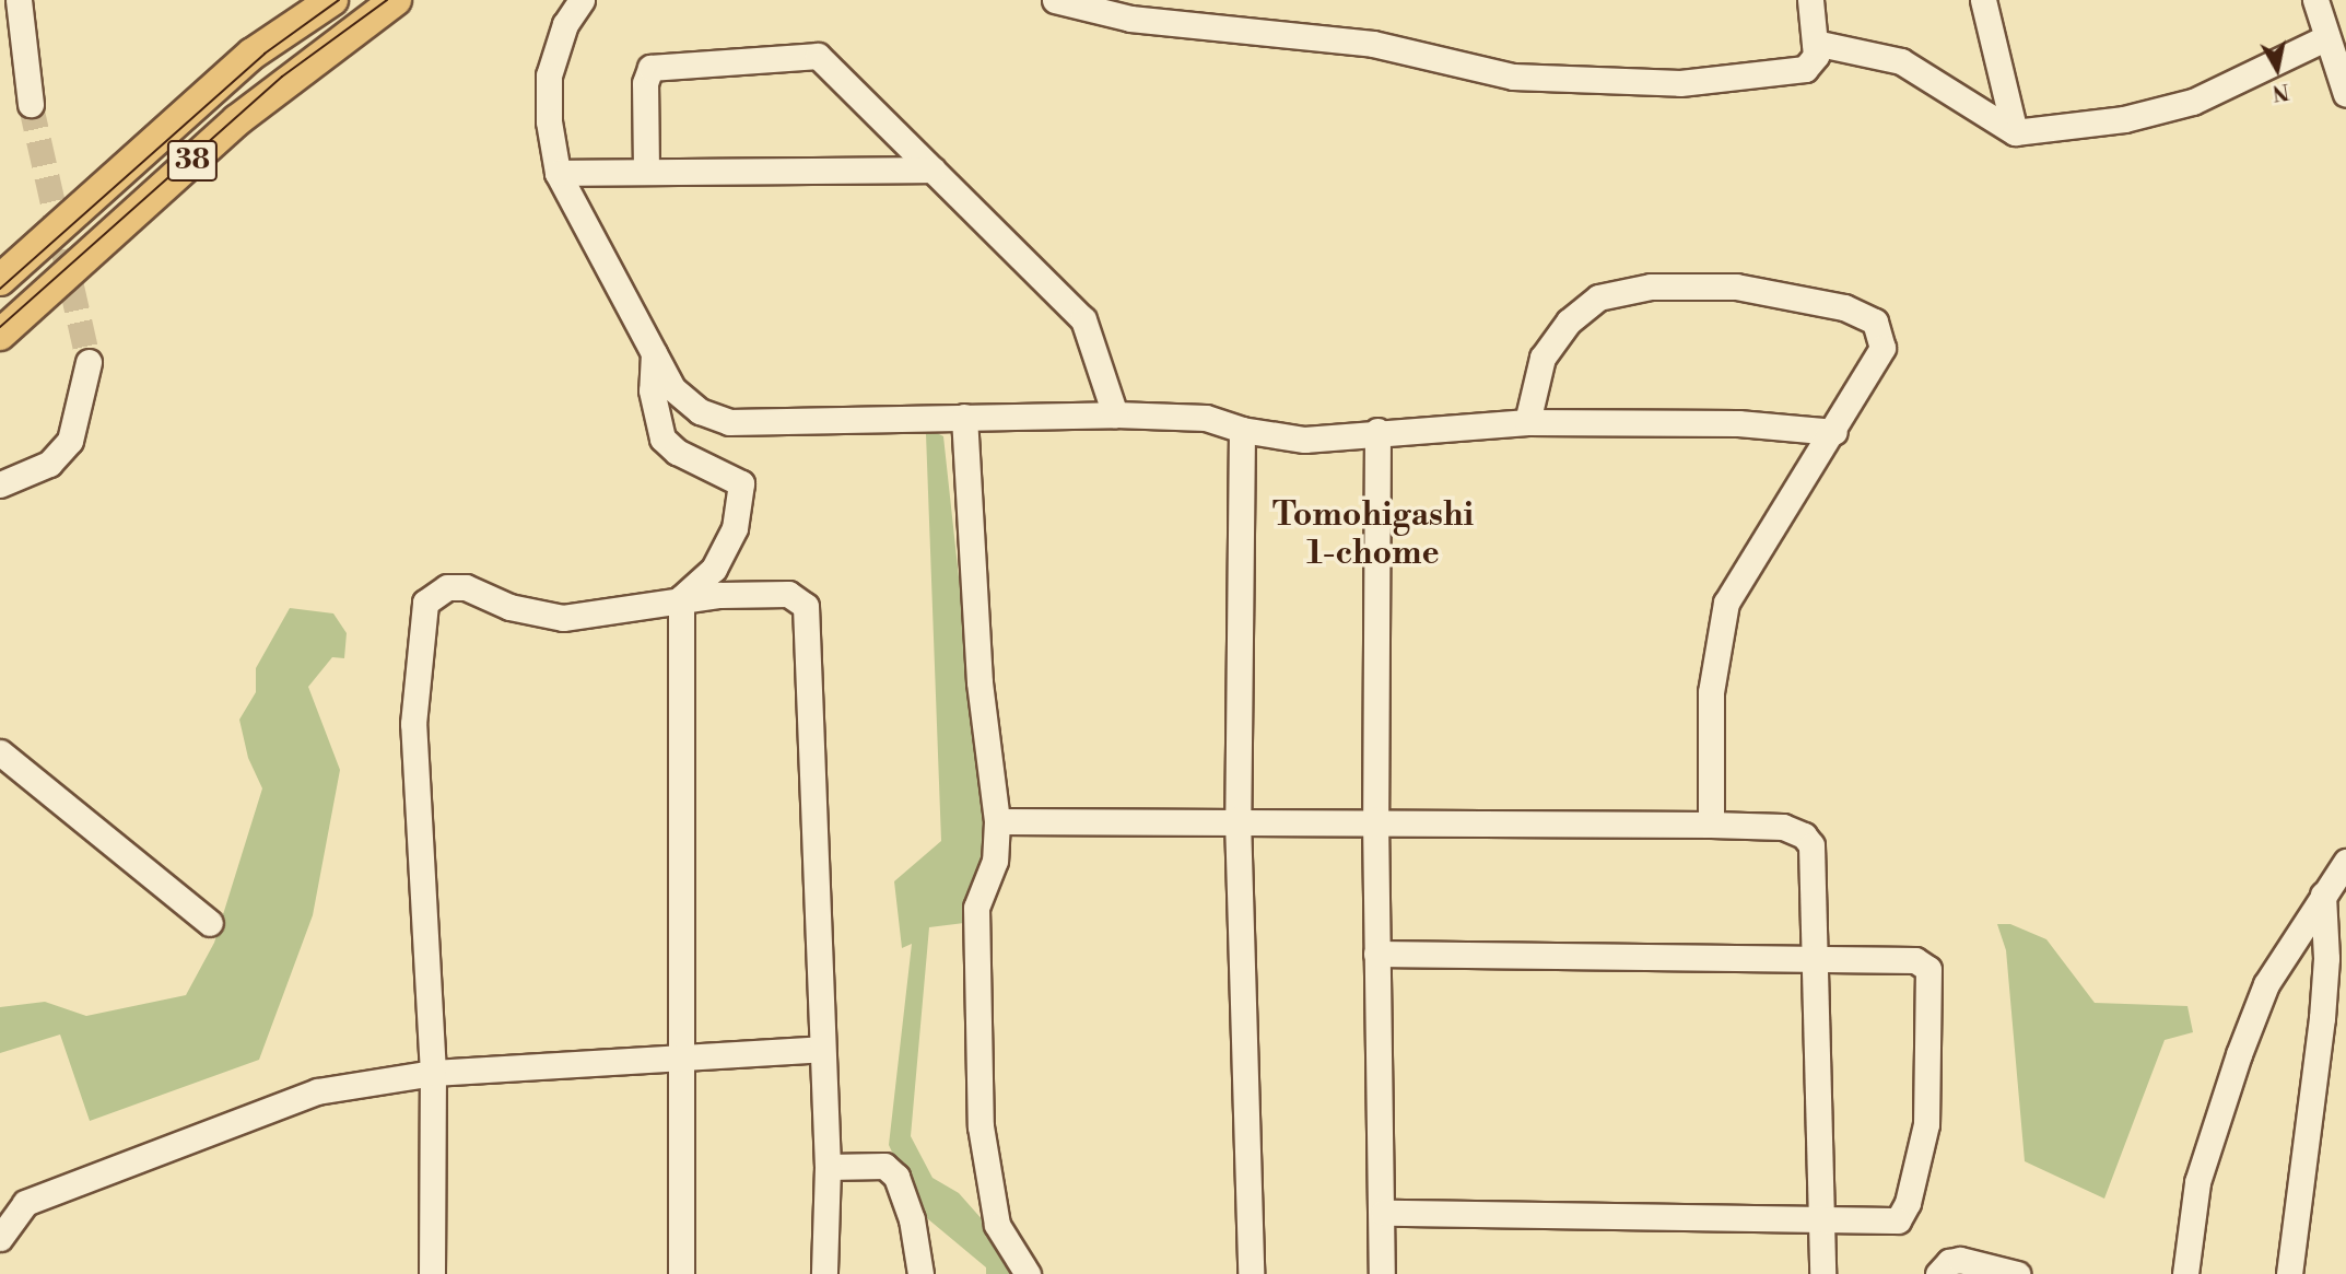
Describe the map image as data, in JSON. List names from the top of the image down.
{
  "streets": {
    "main road": ["38"]
  },
  "districts": ["Tomohigashi 1-chome"],
  "north": "bottom"
}
